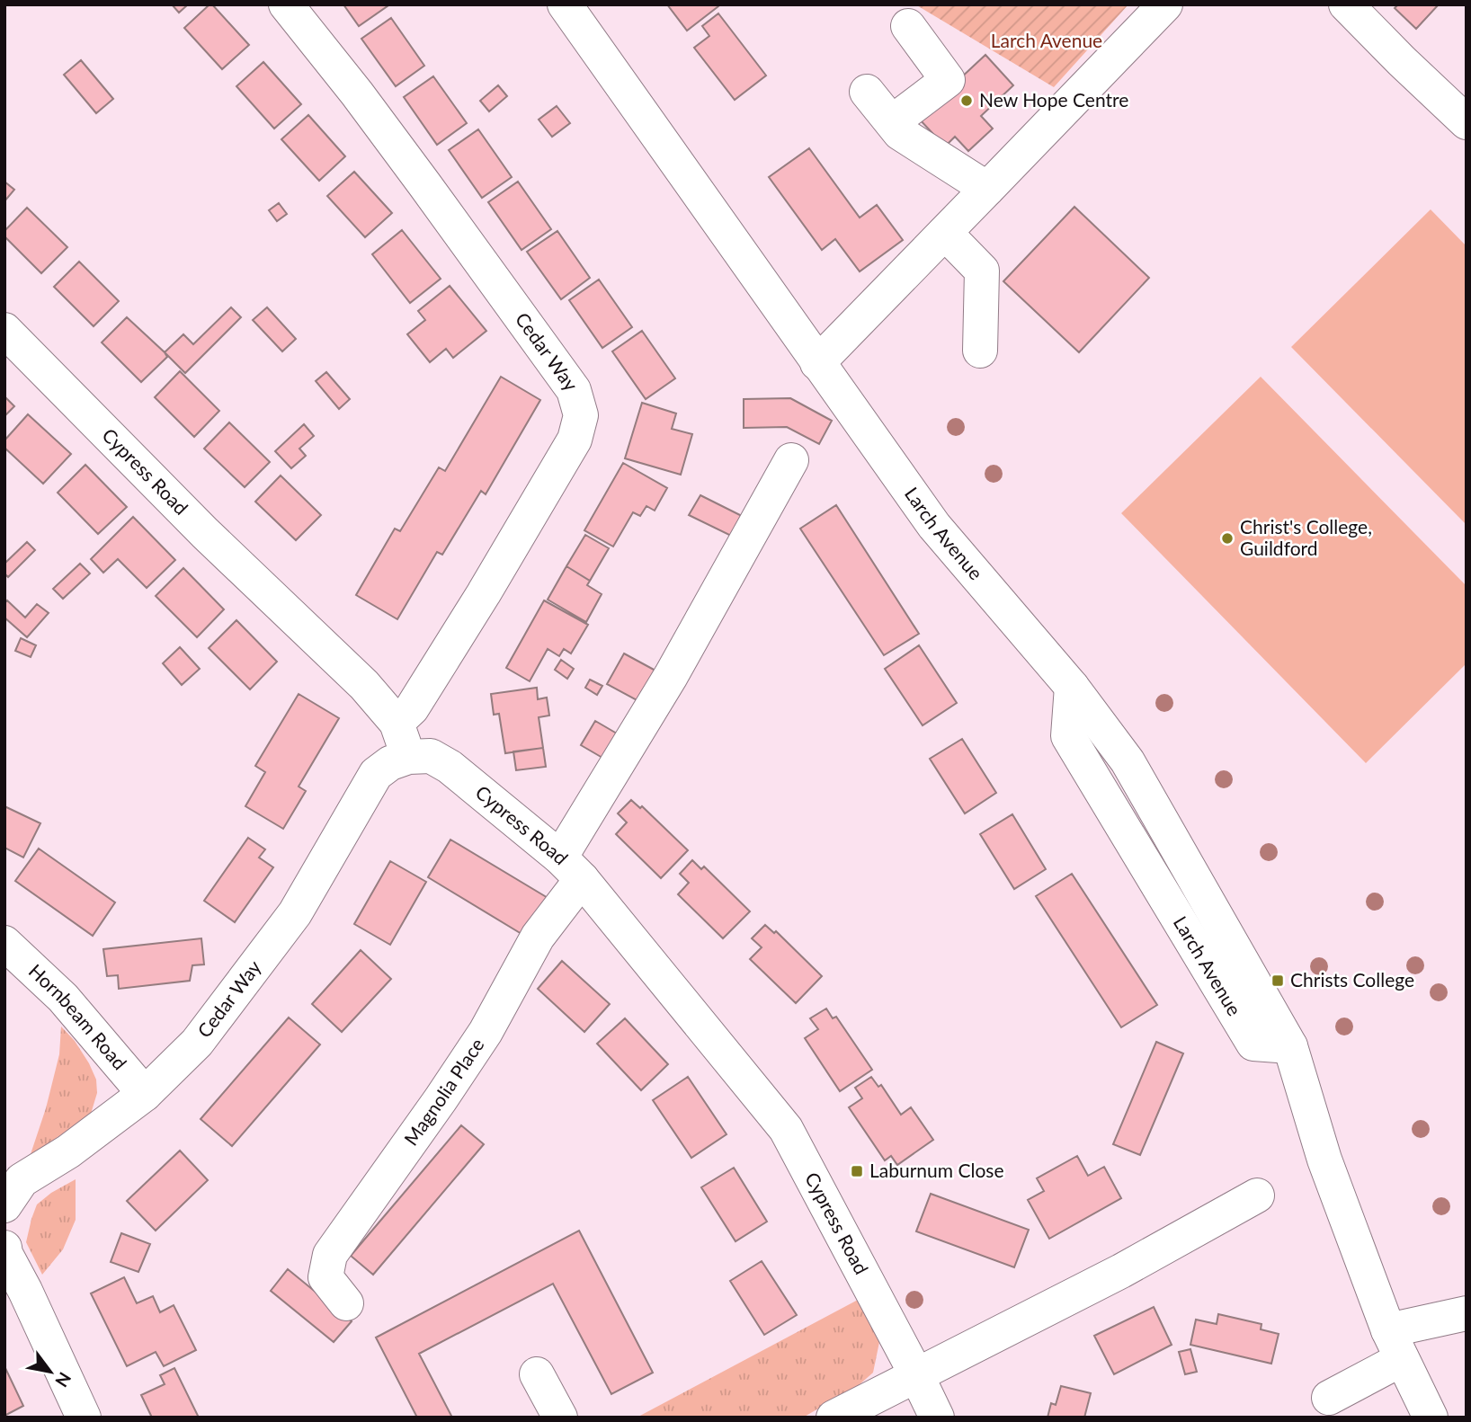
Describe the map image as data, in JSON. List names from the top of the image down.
{
  "streets": {
    "street": [
      "Cedar Way",
      "Cypress Road",
      "Larch Avenue",
      "Hornbeam Road",
      "Magnolia Place"
    ]
  },
  "crossings": [
    ["Cedar Way", "Cypress Road"],
    ["Cedar Way", "Hornbeam Road"],
    ["Cypress Road", "Magnolia Place"]
  ],
  "parks": ["Larch Avenue"],
  "places": {
    "other": ["New Hope Centre", "Christ's College, Guildford"],
    "transit": ["Christs College", "Laburnum Close"]
  },
  "north": "bottom right"
}
